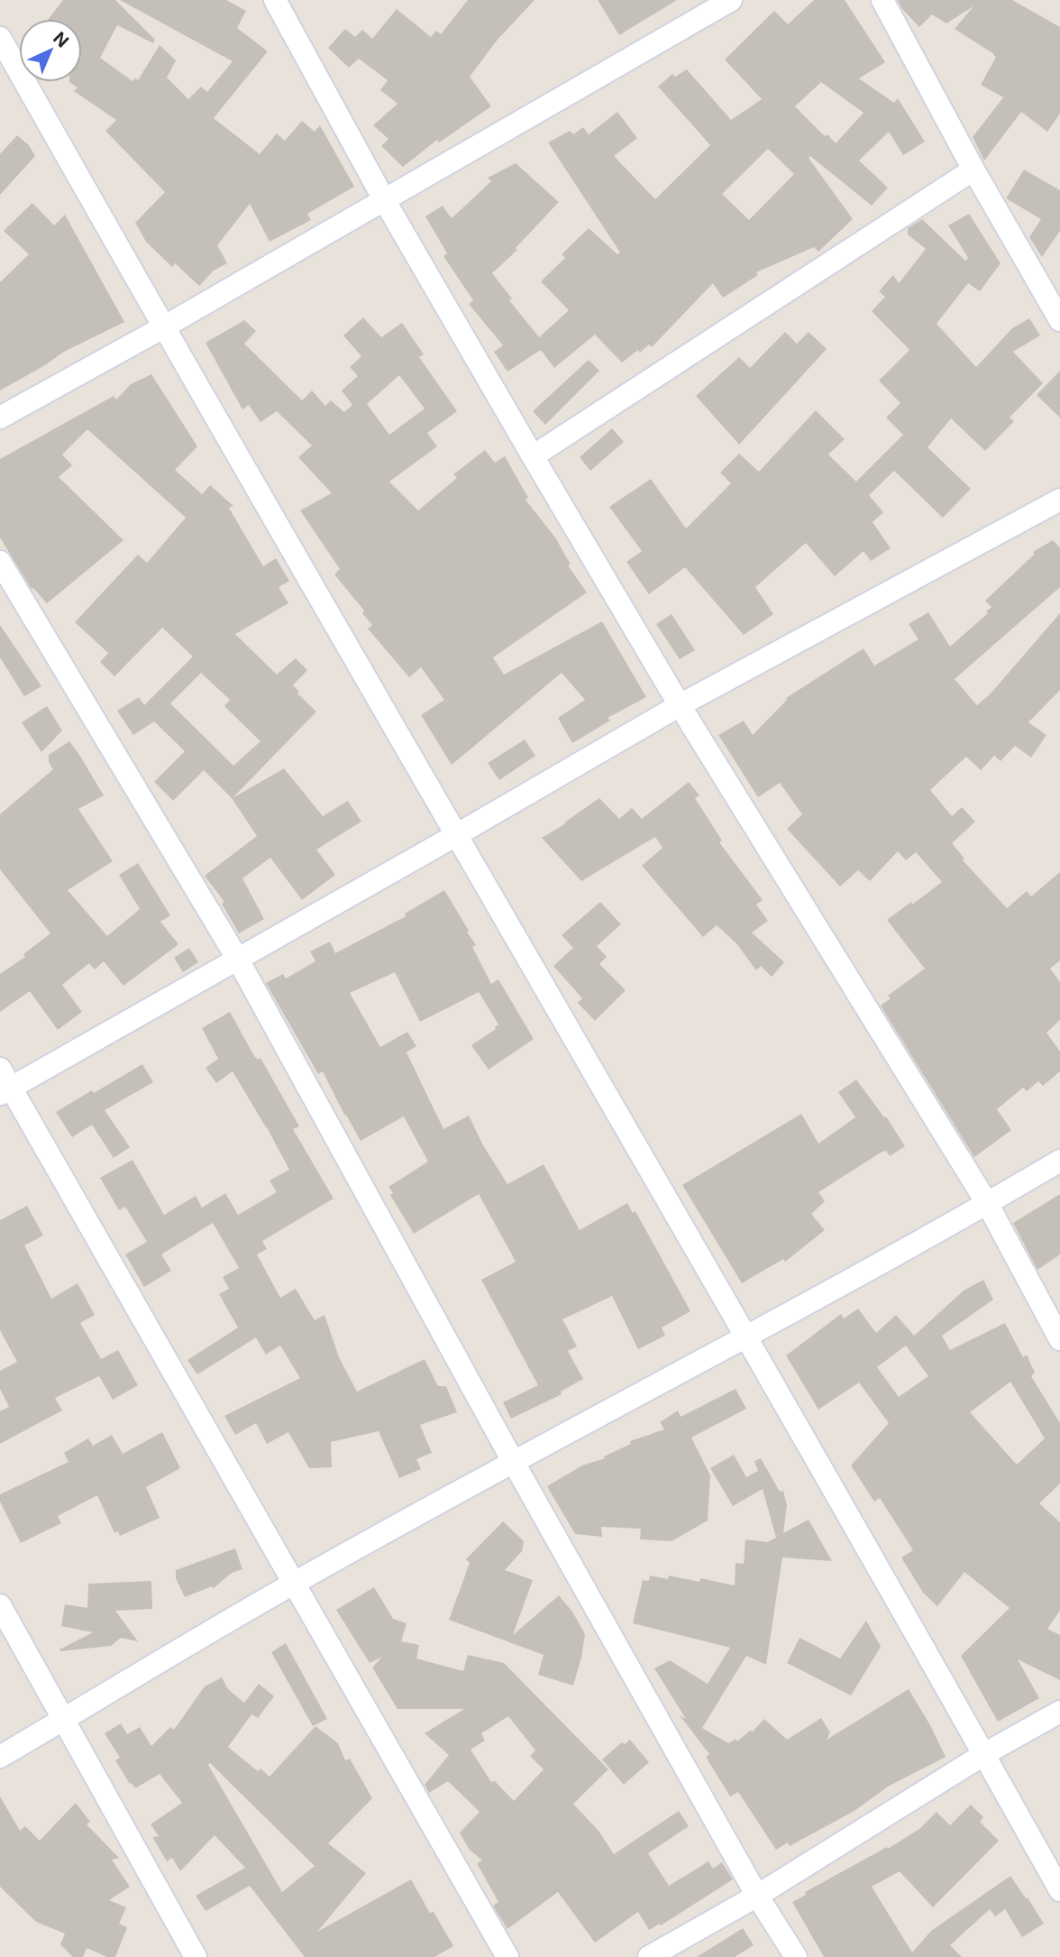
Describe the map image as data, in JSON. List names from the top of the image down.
{
  "north": "top right"
}
